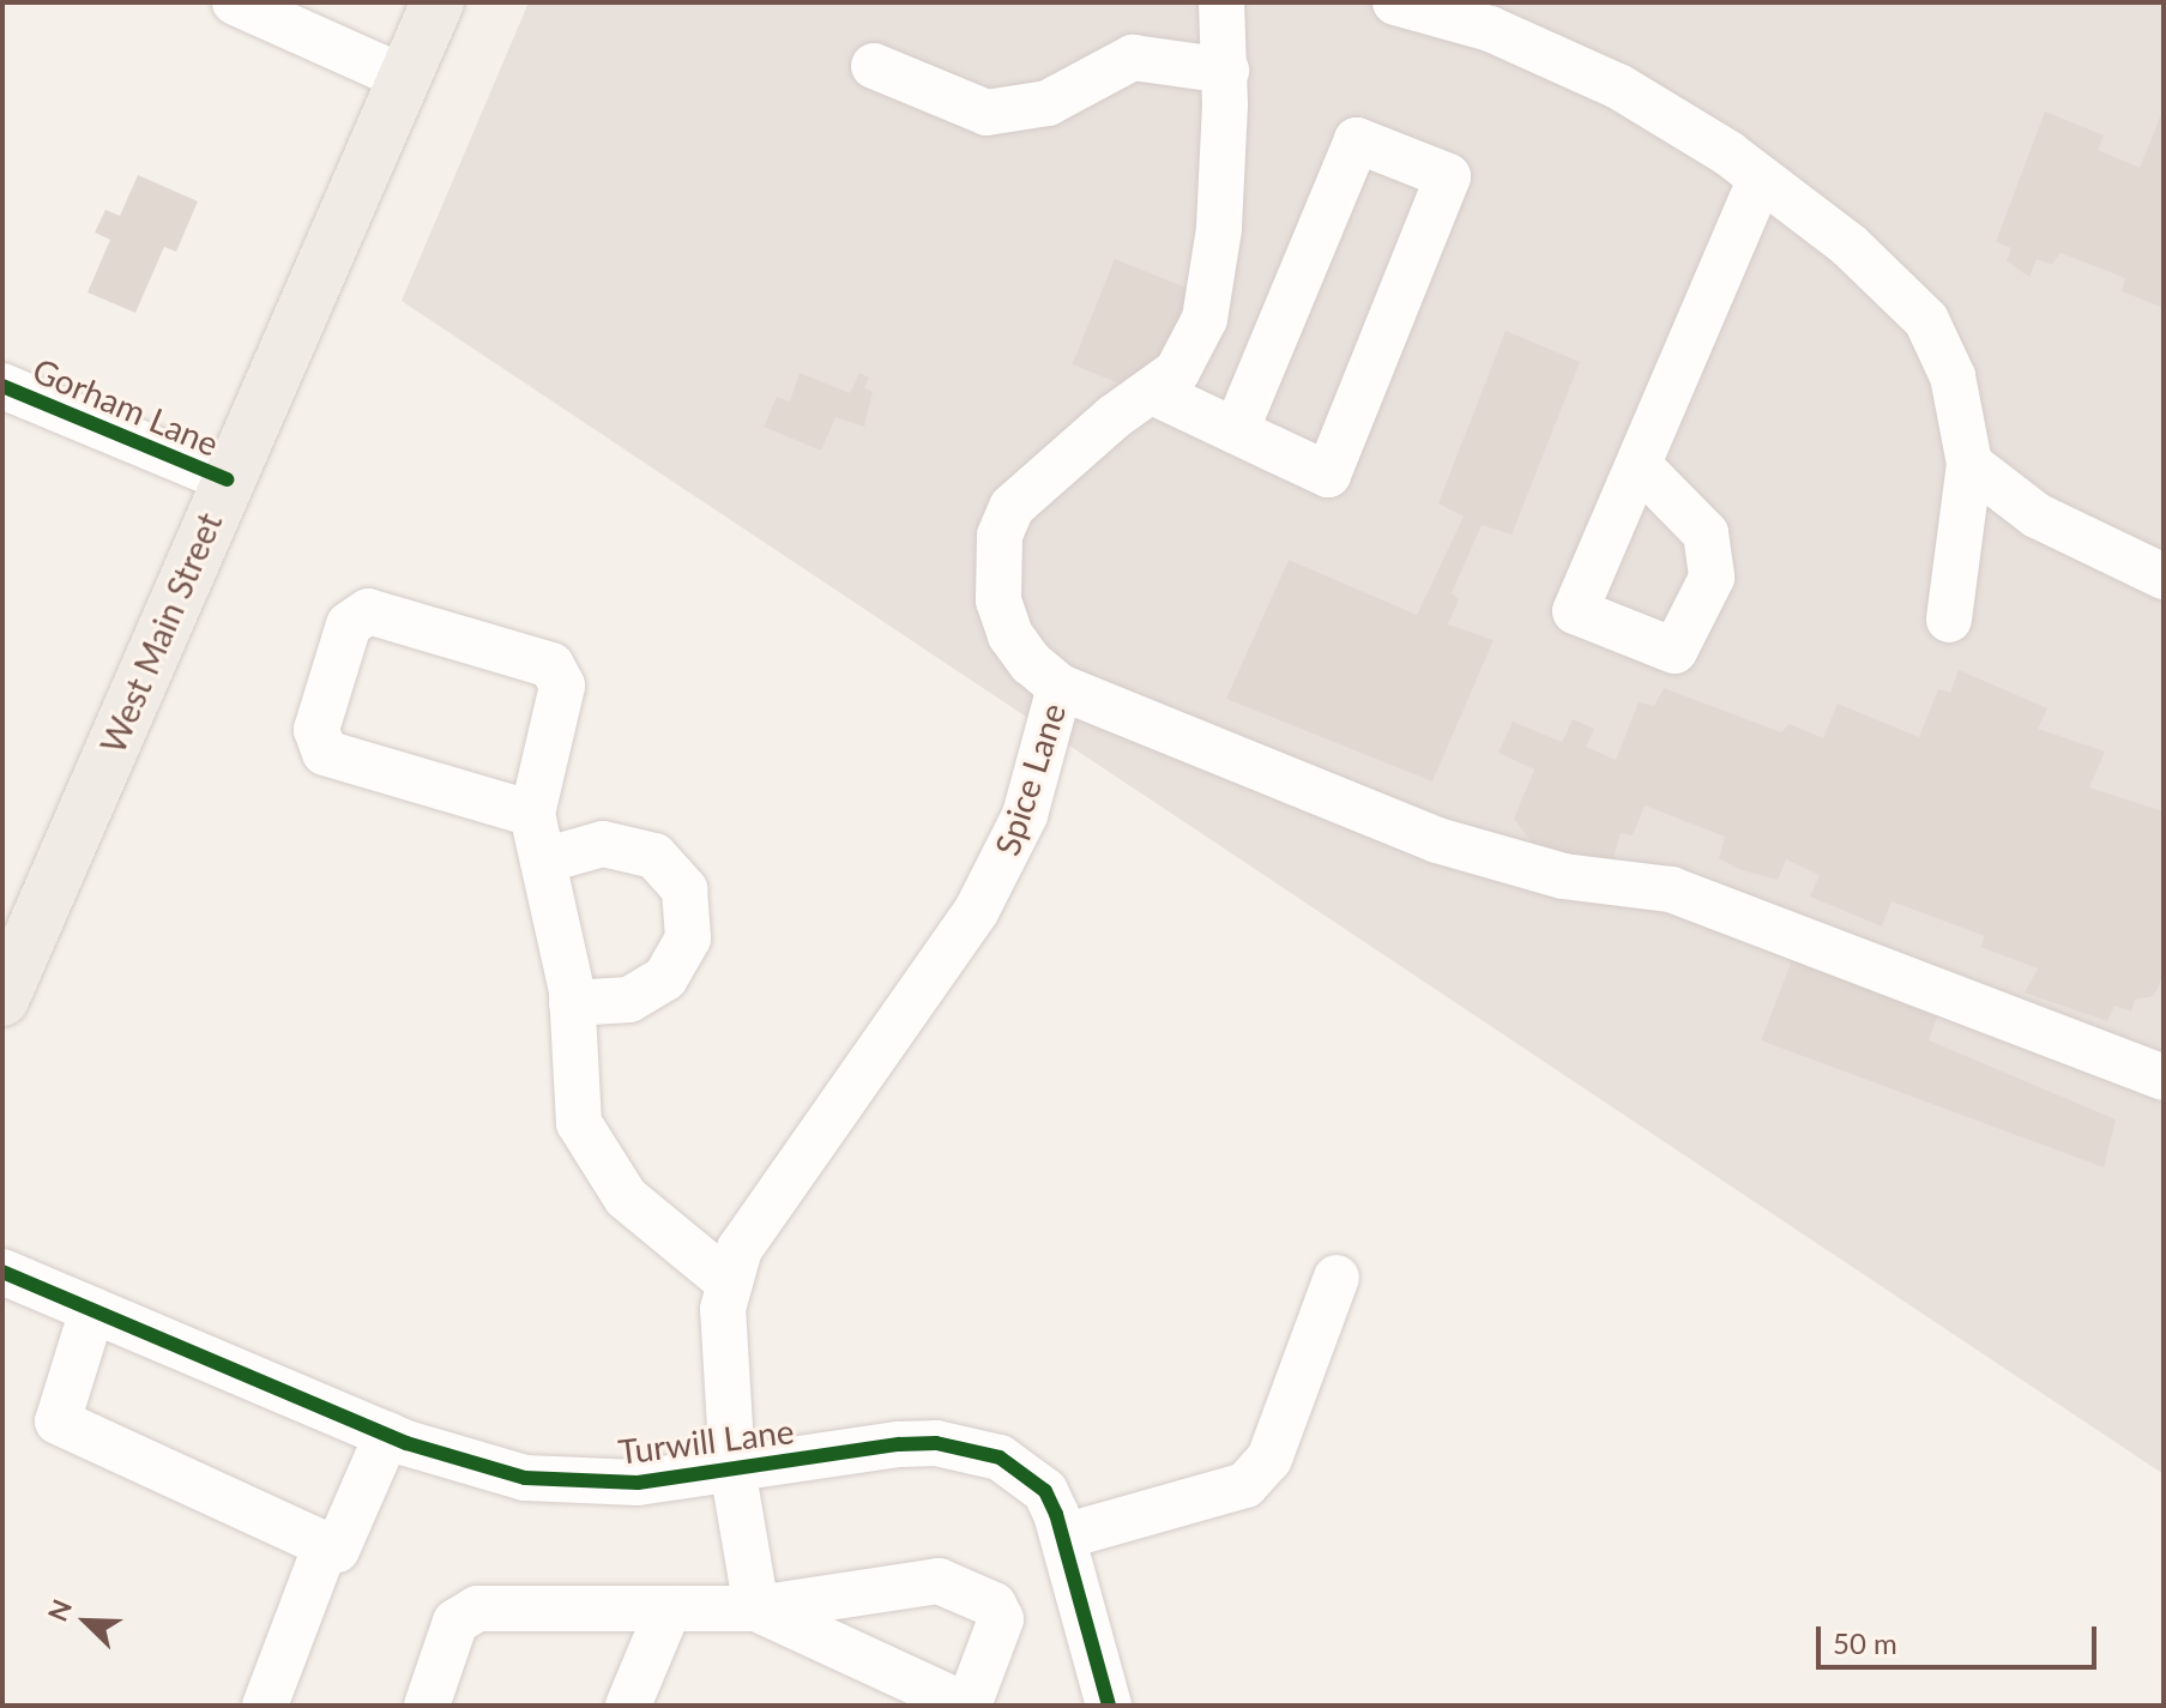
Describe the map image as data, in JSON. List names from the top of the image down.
{
  "streets": {
    "main road": ["West Main Street"],
    "street": ["Gorham Lane", "Spice Lane", "Turwill Lane"]
  },
  "crossings": [
    ["Gorham Lane", "West Main Street"],
    ["Spice Lane", "Turwill Lane"]
  ],
  "scale_bar": "50 m",
  "north": "top left"
}
